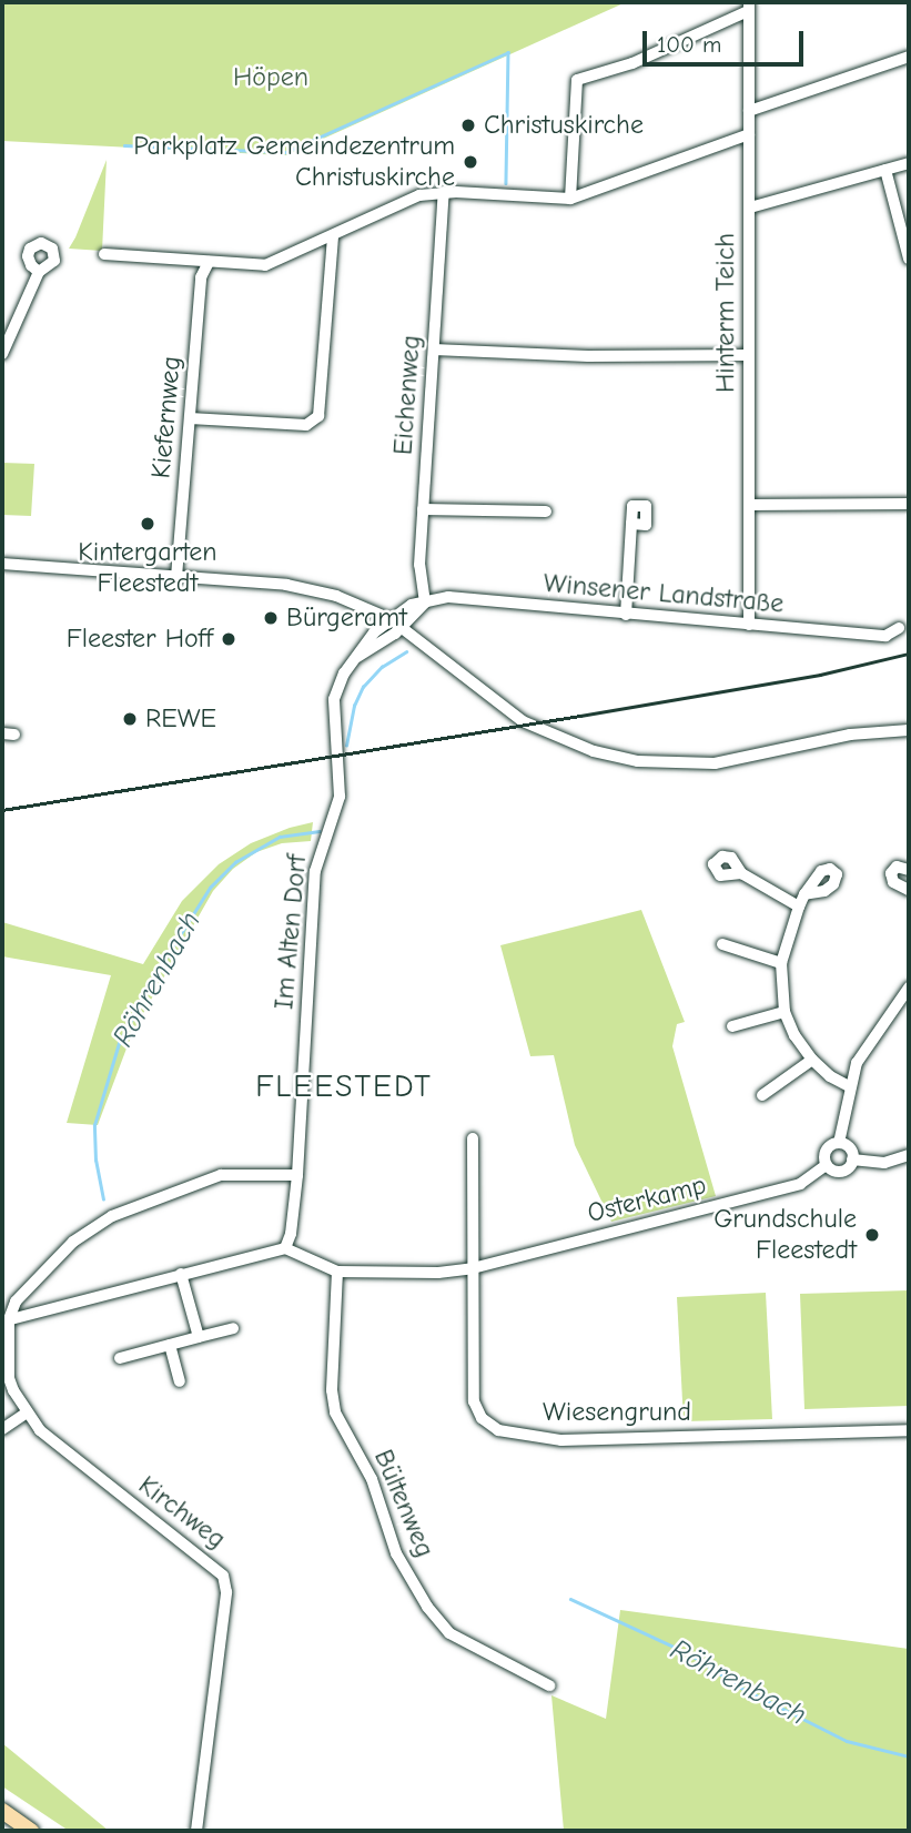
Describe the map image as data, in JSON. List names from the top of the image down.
{
  "streets": {
    "street": [
      "Hinterm Teich",
      "Eichenweg",
      "Kiefernweg",
      "Winsener Landstraße",
      "Im Alten Dorf",
      "Osterkamp",
      "Wiesengrund",
      "Bültenweg",
      "Kirchweg"
    ]
  },
  "crossings": [
    ["Hinterm Teich", "Winsener Landstraße"],
    ["Eichenweg", "Winsener Landstraße"],
    ["Winsener Landstraße", "Im Alten Dorf"],
    ["Im Alten Dorf", "Osterkamp"],
    ["Osterkamp", "Wiesengrund"],
    ["Osterkamp", "Bültenweg"]
  ],
  "districts": ["FLEESTEDT"],
  "water": ["Röhrenbach"],
  "parks": ["Höpen"],
  "places": [
    "Christuskirche",
    "Parkplatz Gemeindezentrum Christuskirche",
    "Kintergarten Fleestedt",
    "Bürgeramt",
    "Fleester Hoff",
    "REWE",
    "Grundschule Fleestedt"
  ],
  "scale_bar": "100 m"
}
